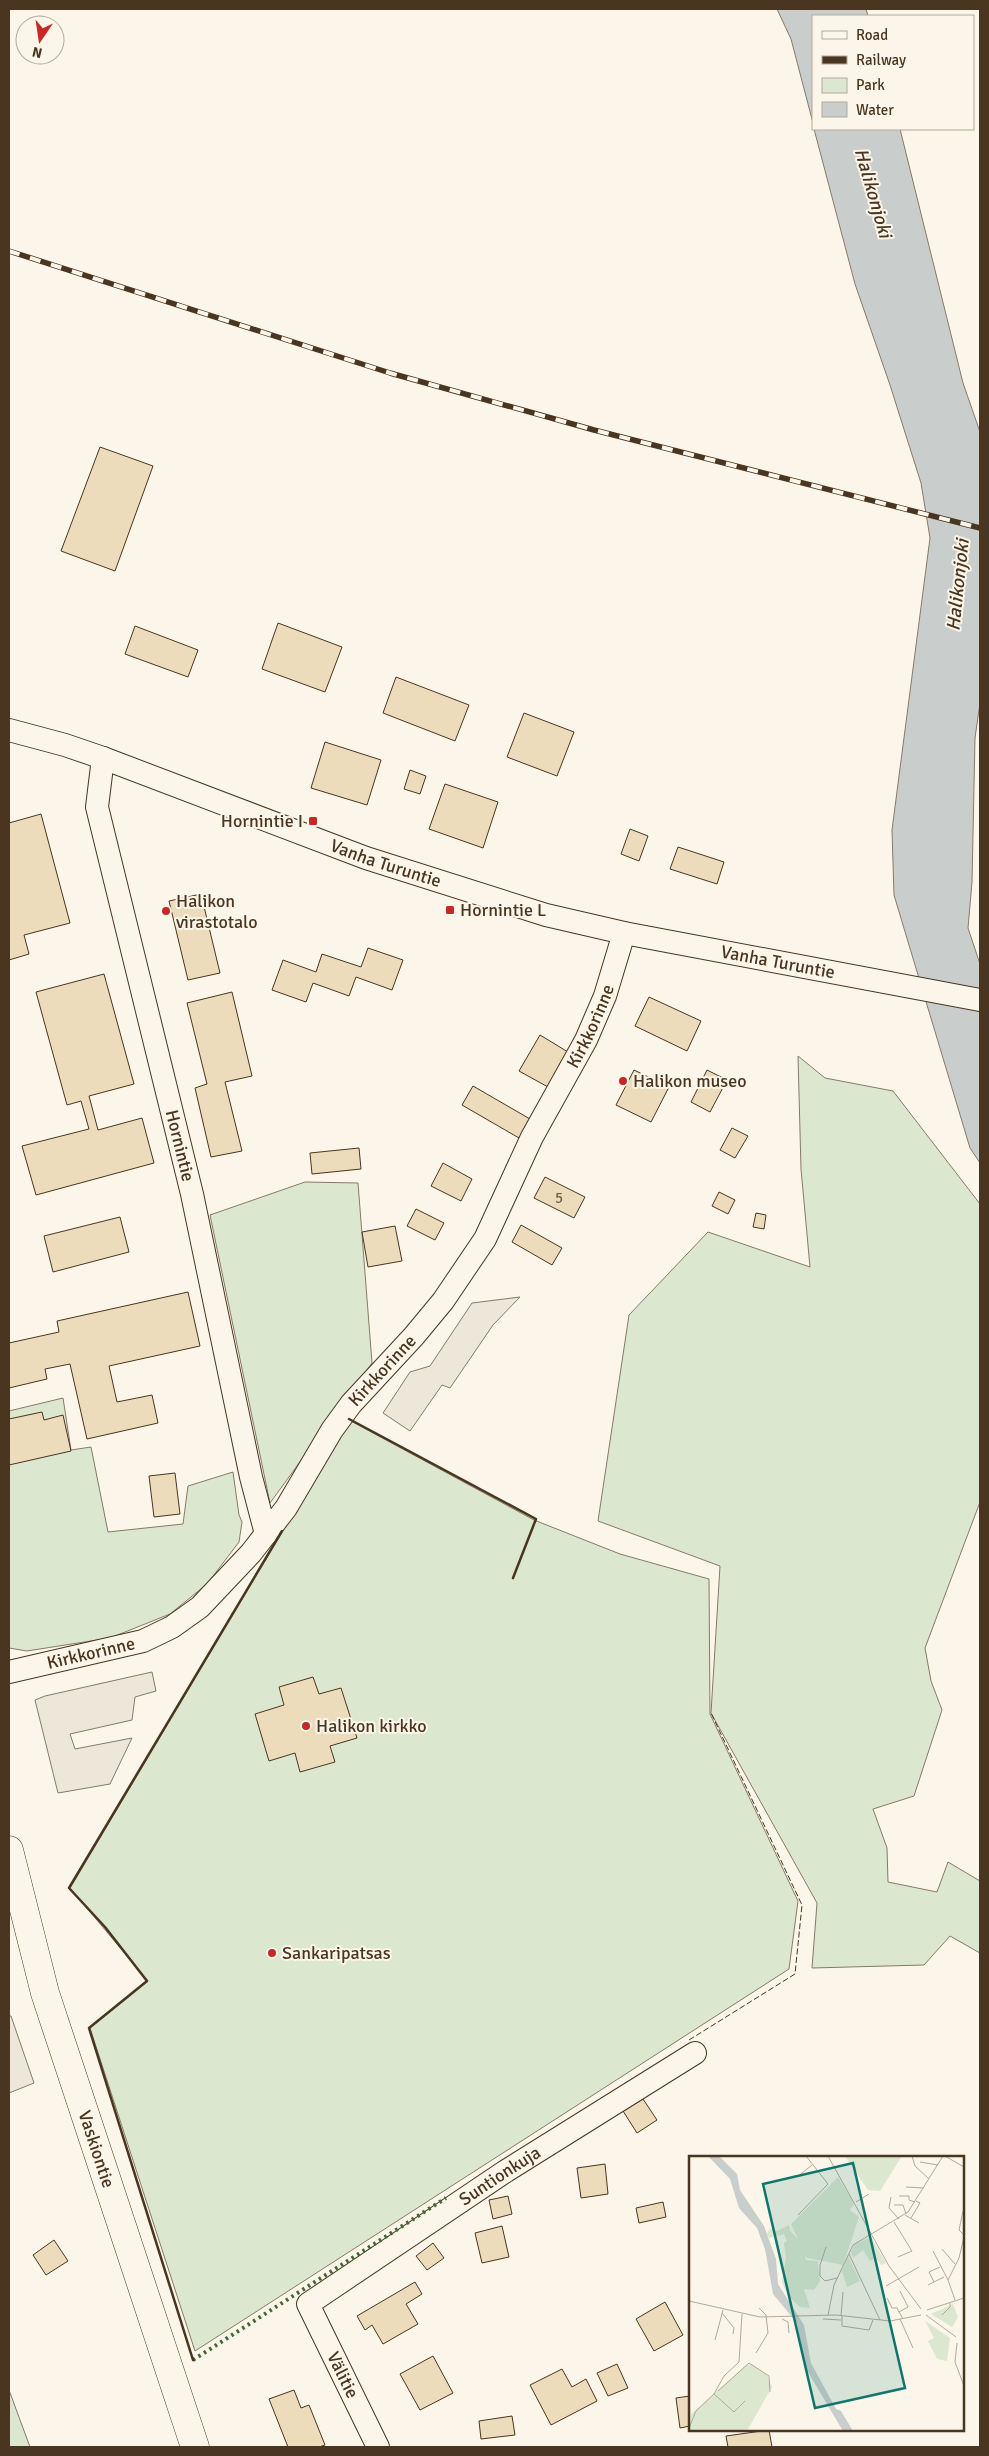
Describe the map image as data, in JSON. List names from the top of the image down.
{
  "streets": {
    "main road": ["Vaskiontie"],
    "street": [
      "Vanha Turuntie",
      "Kirkkorinne",
      "Hornintie",
      "Suntionkuja",
      "Välitie"
    ]
  },
  "crossings": [
    ["Vanha Turuntie", "Kirkkorinne"],
    ["Vanha Turuntie", "Hornintie"],
    ["Kirkkorinne", "Hornintie"],
    ["Suntionkuja", "Välitie"]
  ],
  "water": ["Halikonjoki"],
  "places": {
    "transit": ["Hornintie I", "Hornintie L"],
    "other": [
      "Halikon virastotalo",
      "Halikon museo",
      "Halikon kirkko",
      "Sankaripatsas"
    ]
  },
  "house_numbers": ["5"],
  "legend": [
    "Road",
    "Railway",
    "Park",
    "Water"
  ],
  "north": "bottom"
}
